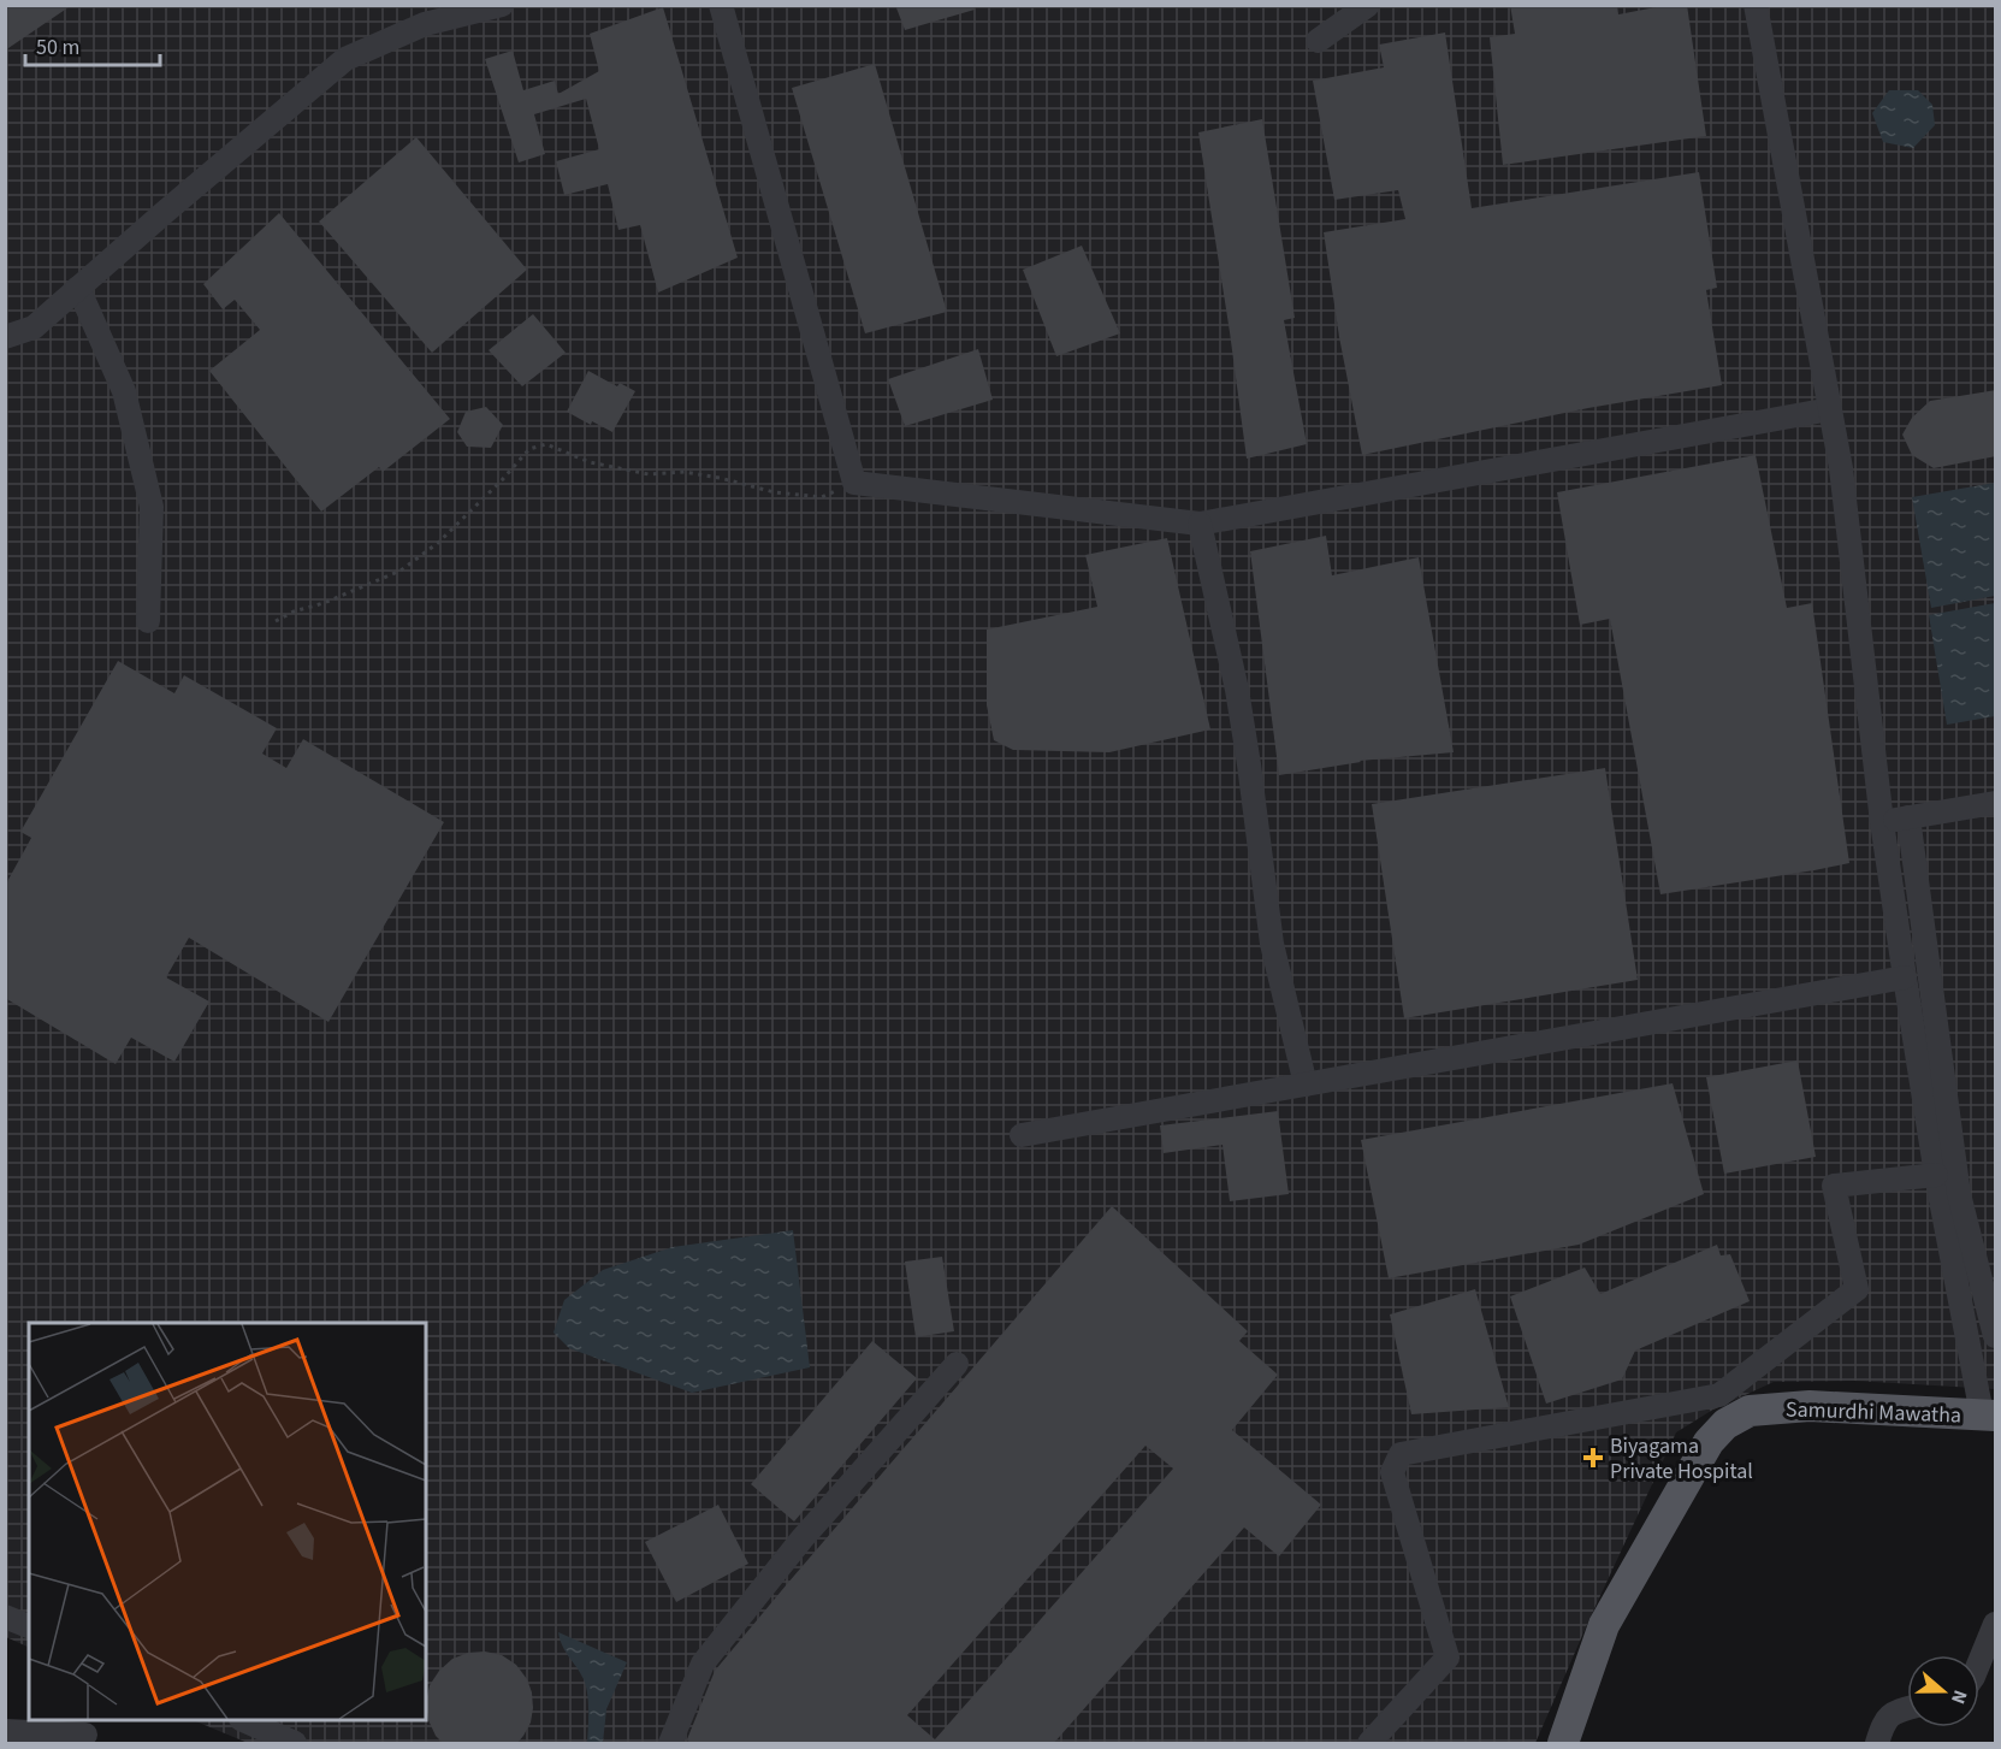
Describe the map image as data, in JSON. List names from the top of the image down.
{
  "streets": {
    "main road": ["Samurdhi Mawatha"]
  },
  "places": {
    "health": ["Biyagama Private Hospital"]
  },
  "scale_bar": "50 m",
  "north": "right"
}
